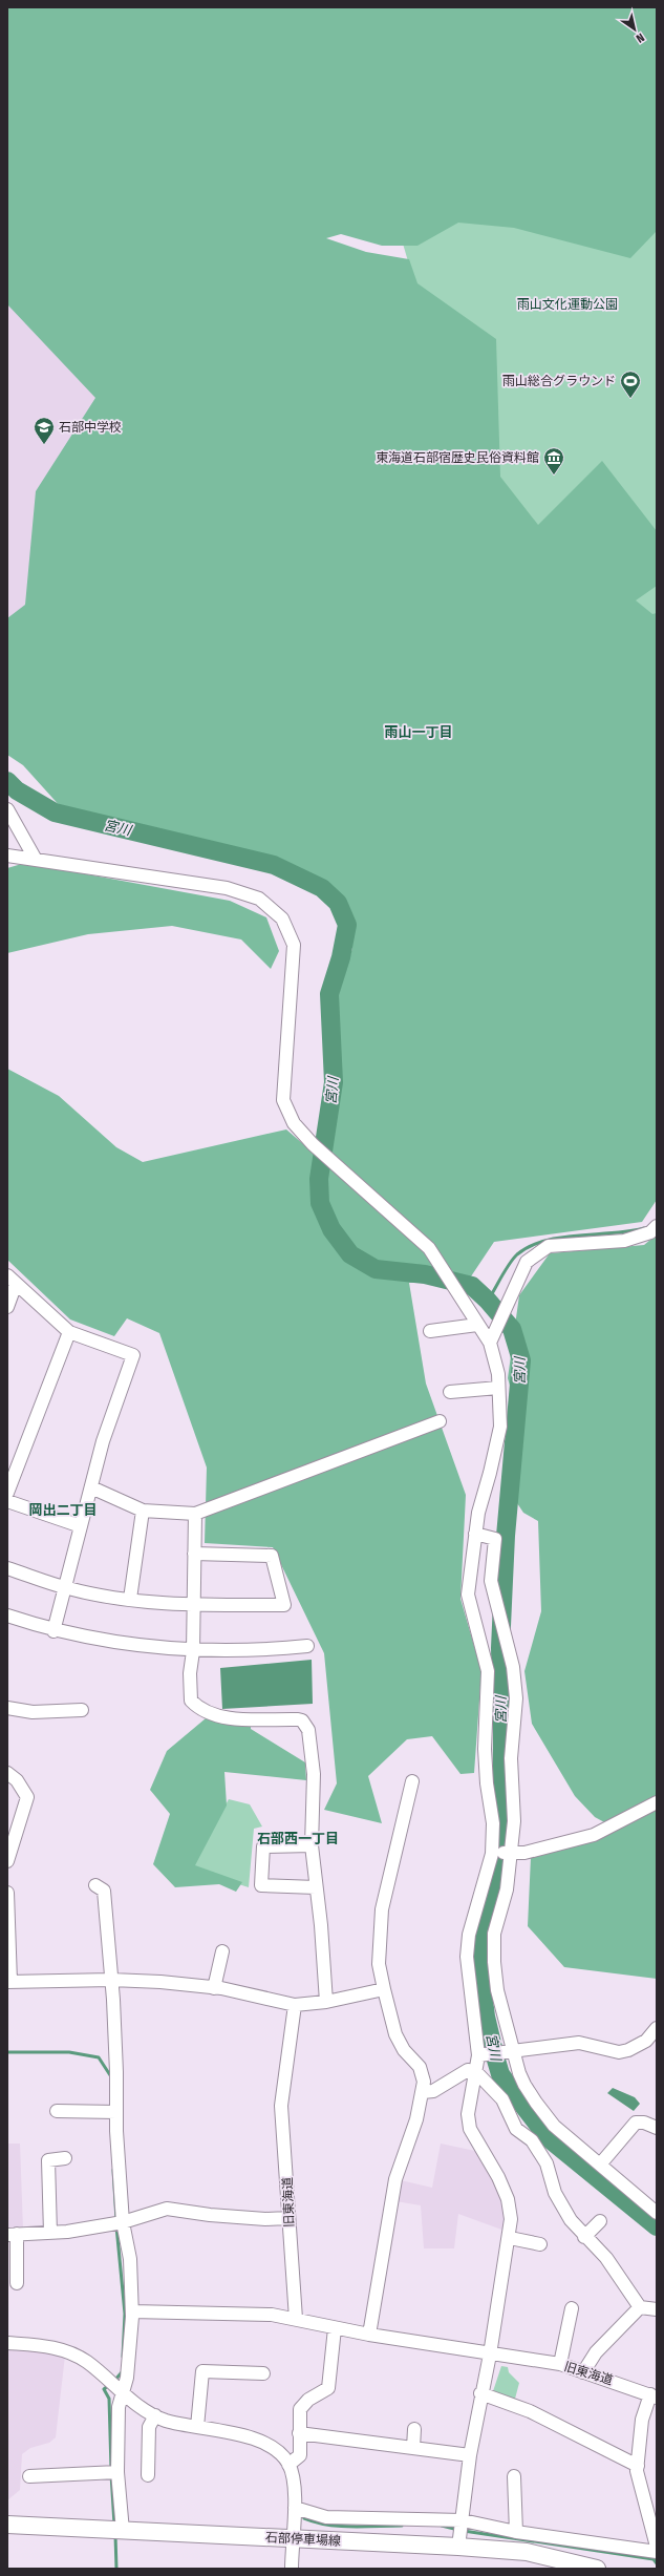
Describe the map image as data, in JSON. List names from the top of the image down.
{
  "streets": {
    "main road": ["石部停車場線"],
    "street": ["旧東海道"]
  },
  "districts": ["雨山一丁目", "岡出二丁目", "石部西一丁目"],
  "water": ["宮川"],
  "parks": ["雨山文化運動公園"],
  "places": {
    "sports": ["雨山総合グラウンド"],
    "school or university": ["石部中学校"],
    "museum": ["東海道石部宿歴史民俗資料館"]
  },
  "north": "bottom right"
}
